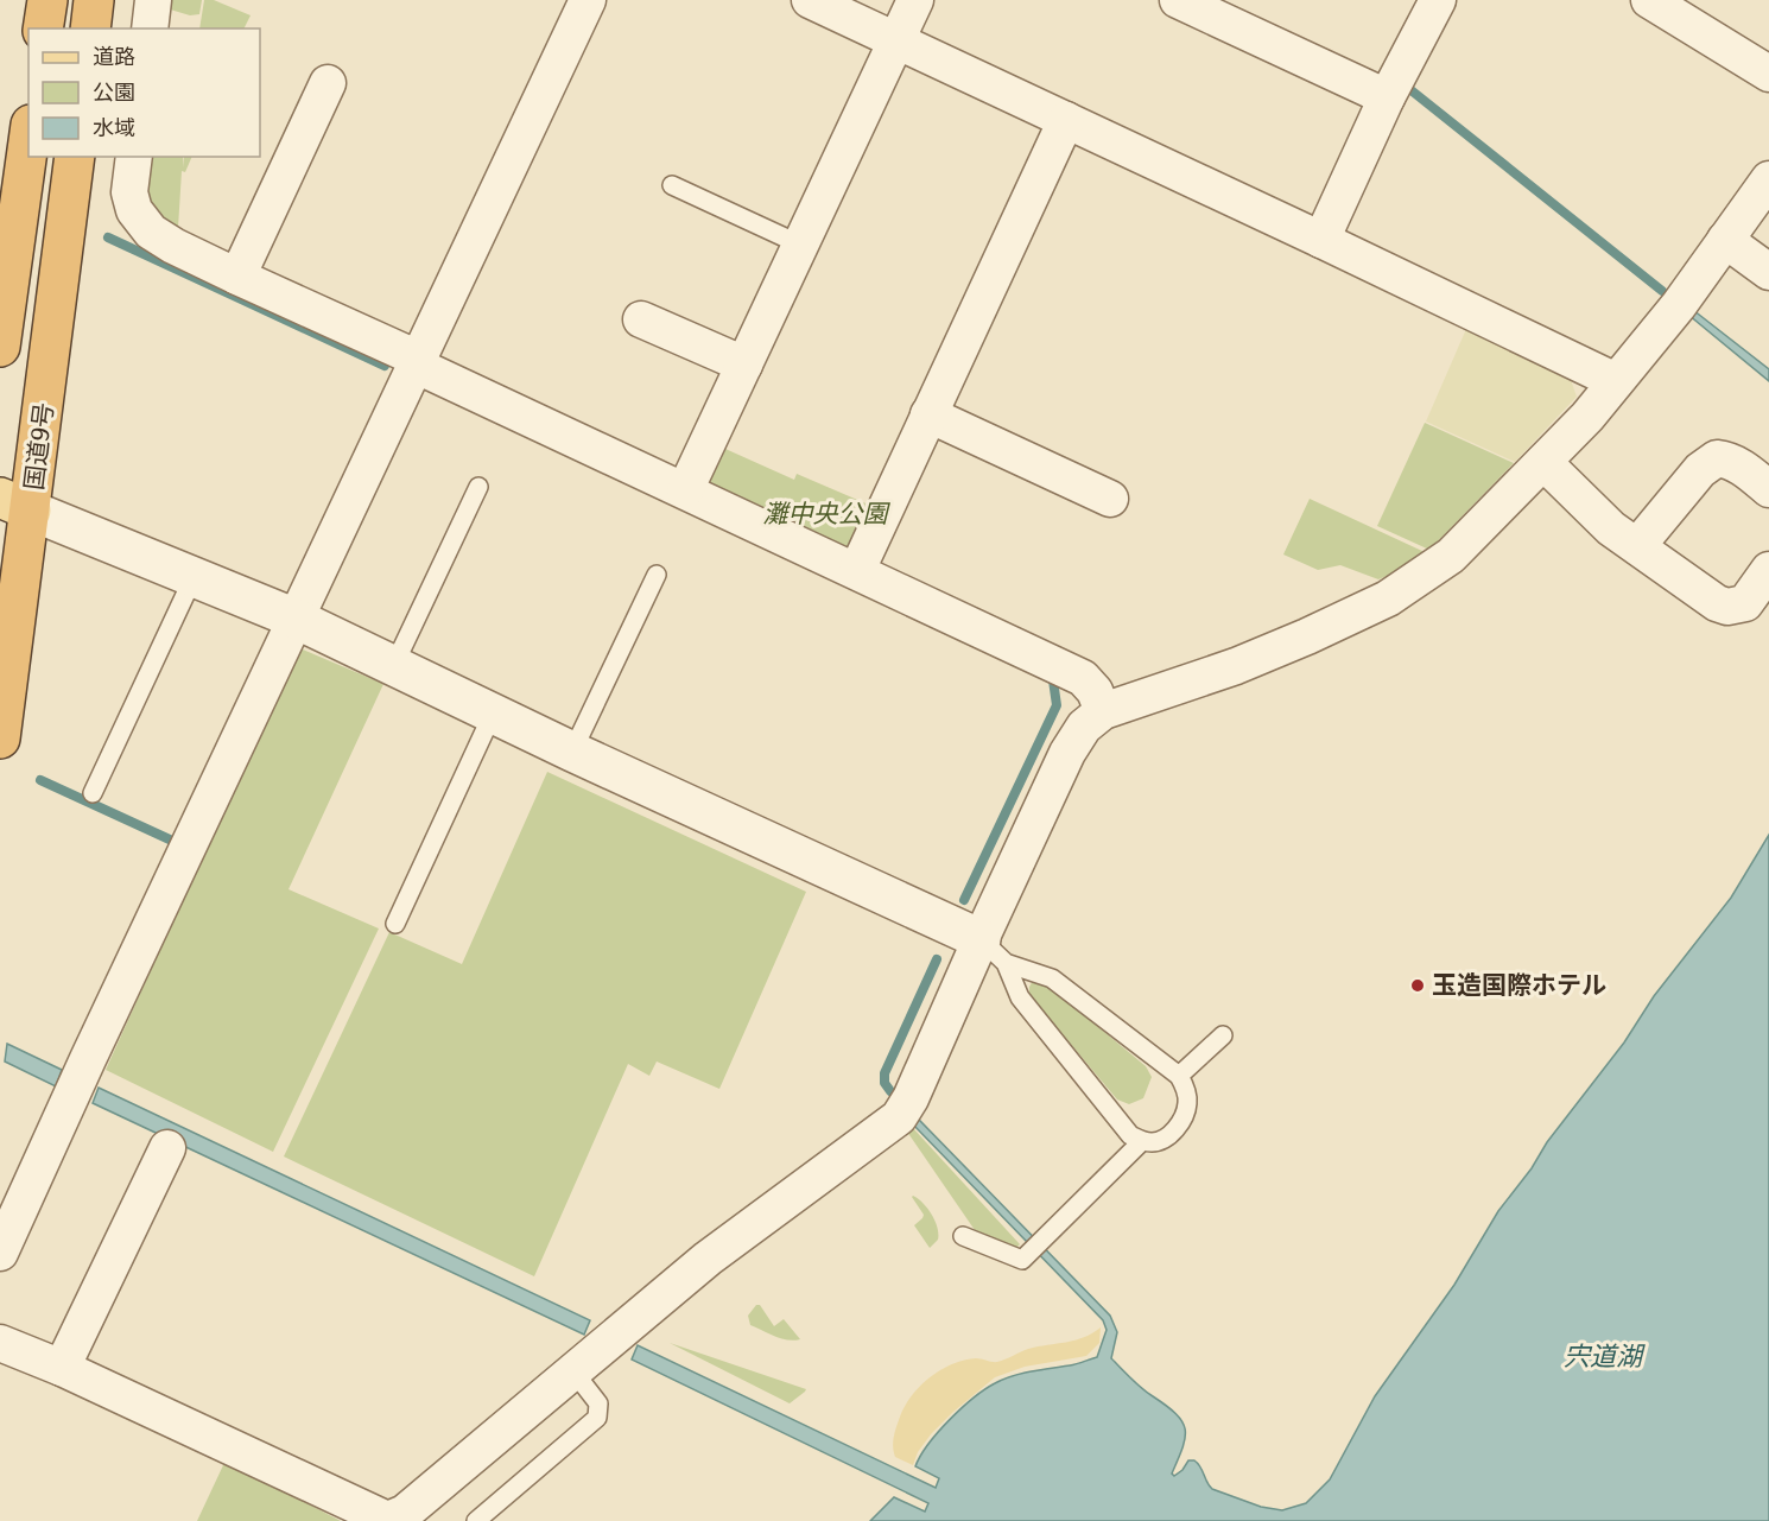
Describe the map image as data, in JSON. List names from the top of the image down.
{
  "streets": {
    "highway": ["国道9号"]
  },
  "water": ["宍道湖"],
  "parks": ["灘中央公園"],
  "places": ["玉造国際ホテル"],
  "legend": ["道路", "公園", "水域"]
}
